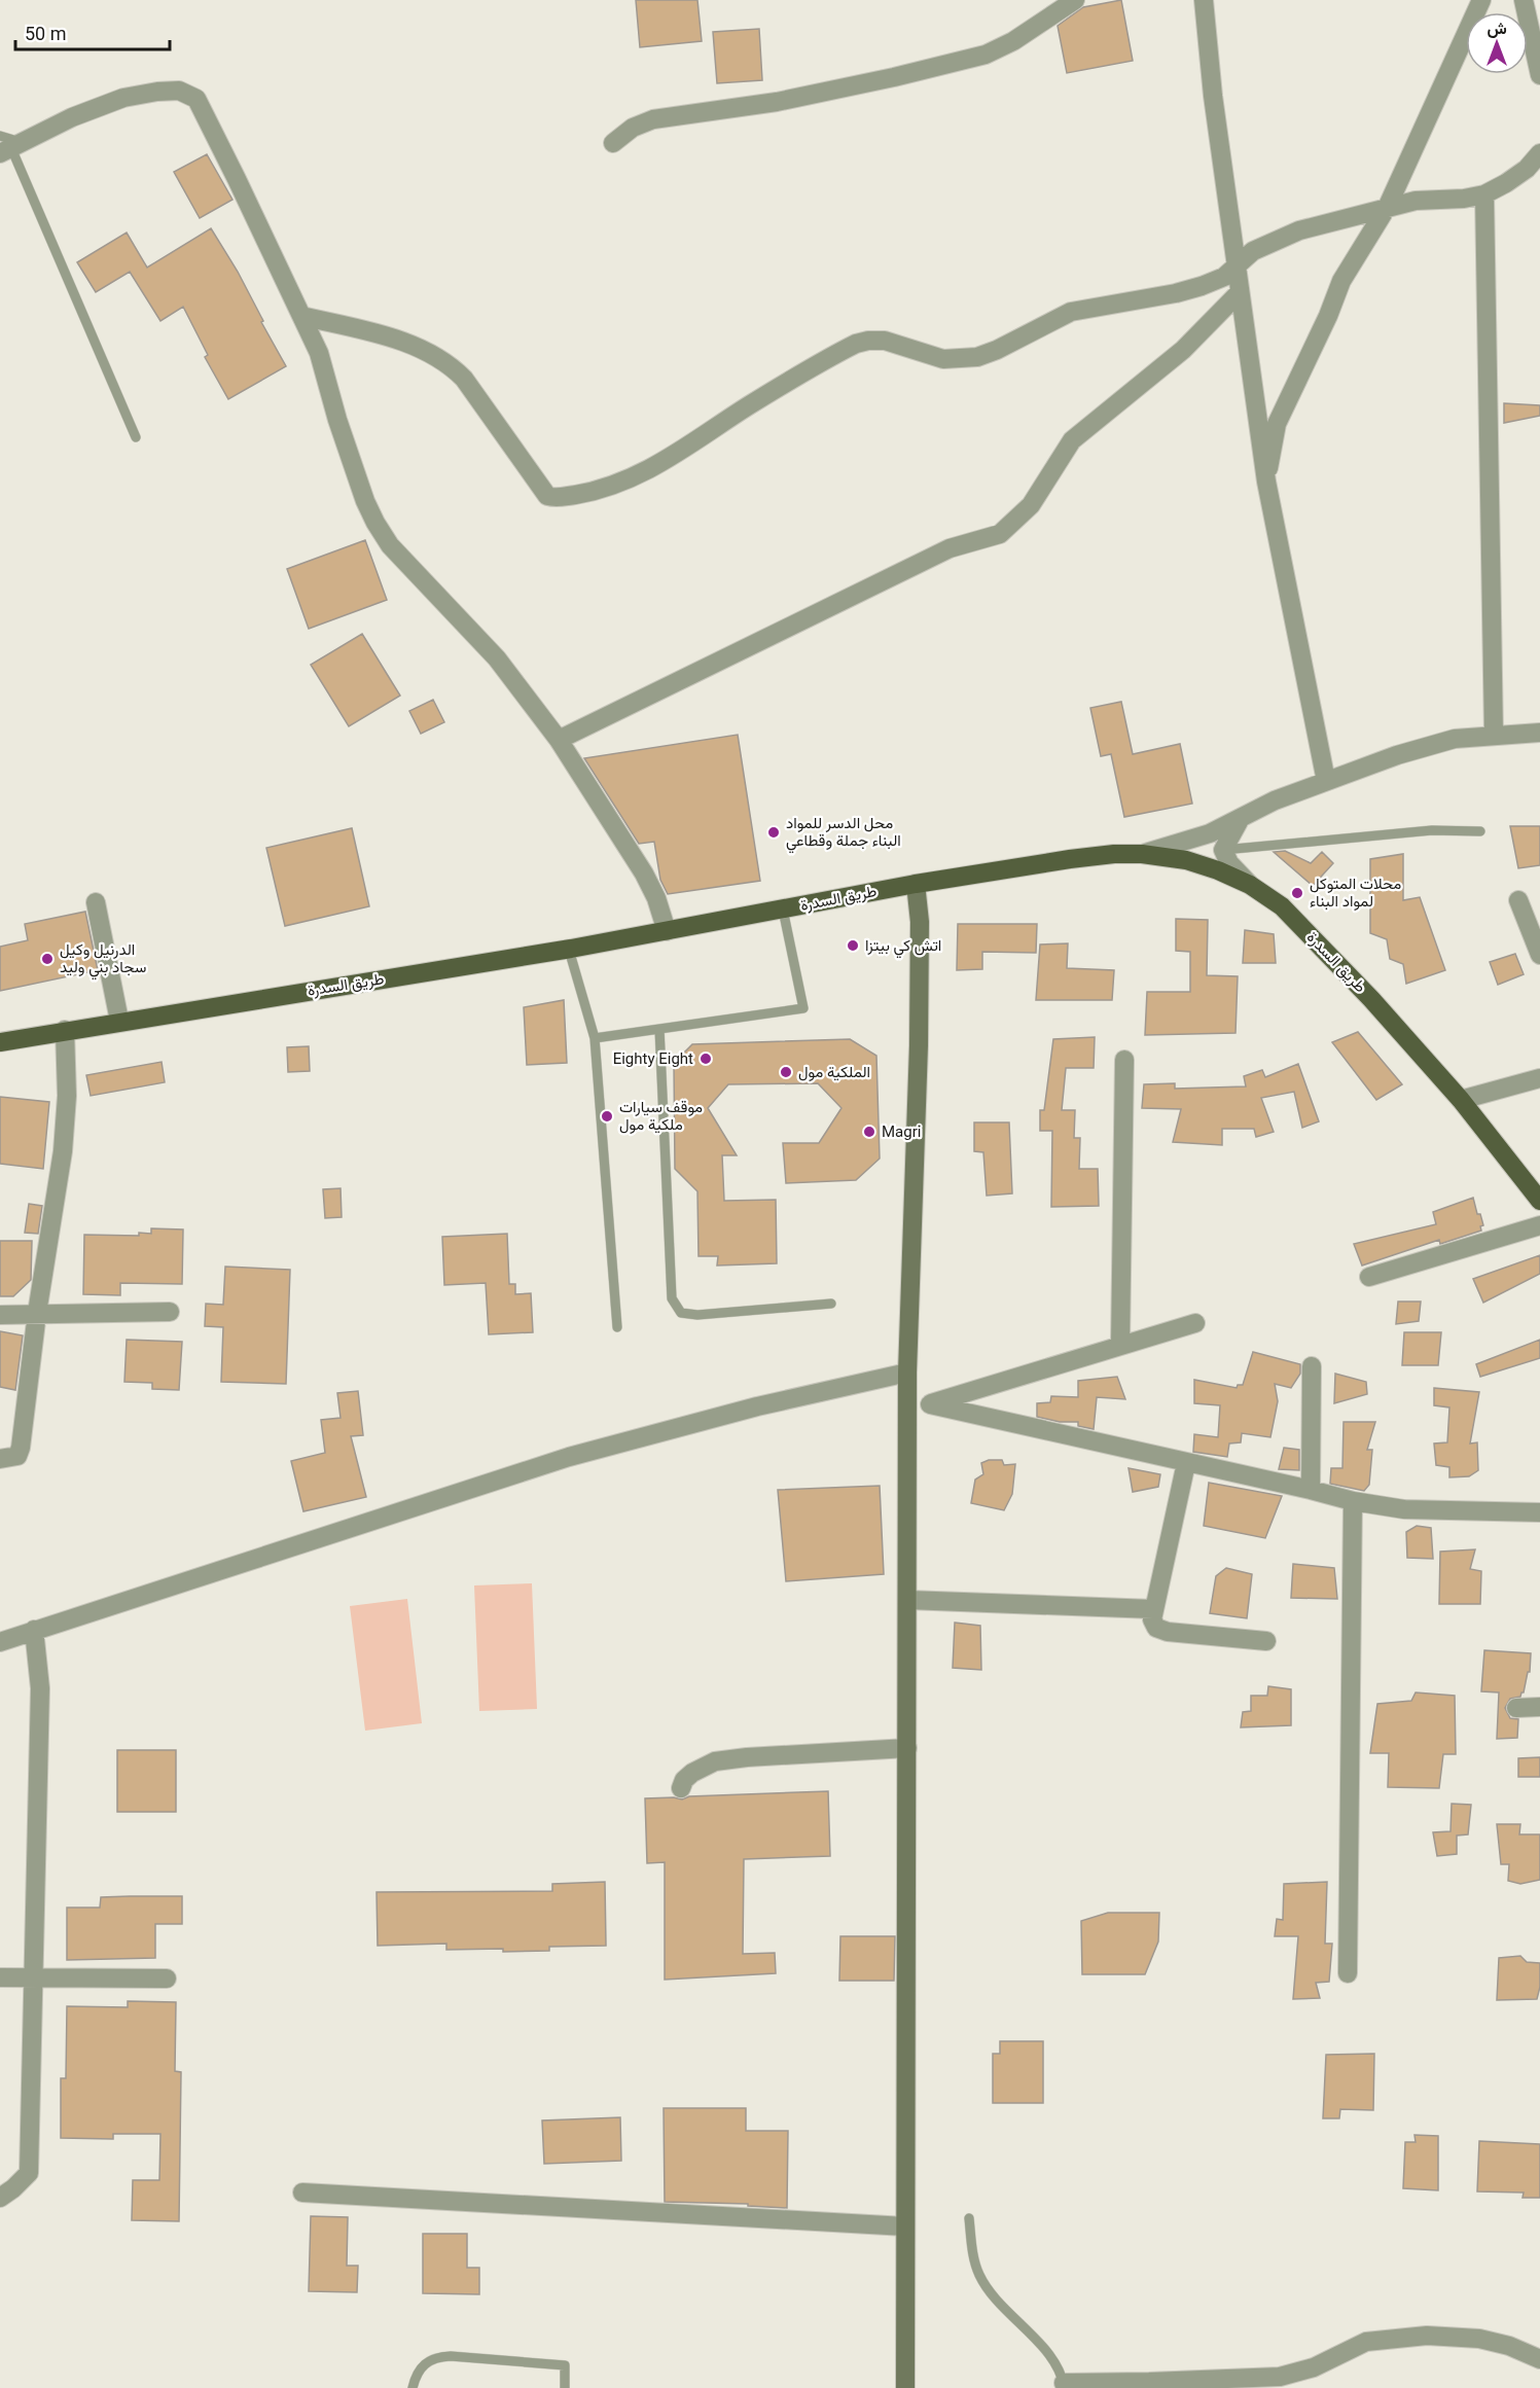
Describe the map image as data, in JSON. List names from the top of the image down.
{
  "streets": {
    "main road": ["طريق السدرة"]
  },
  "places": [
    "محل الدسر للمواد البناء جملة وقطاعي",
    "محلات المتوكل لمواد البناء",
    "اتش كي بيتزا",
    "الدرنيل وكيل سجاد بني وليد",
    "Eighty Eight",
    "الملكية مول",
    "موقف سيارات ملكية مول",
    "Magri"
  ],
  "scale_bar": "50 m",
  "north": "top"
}
